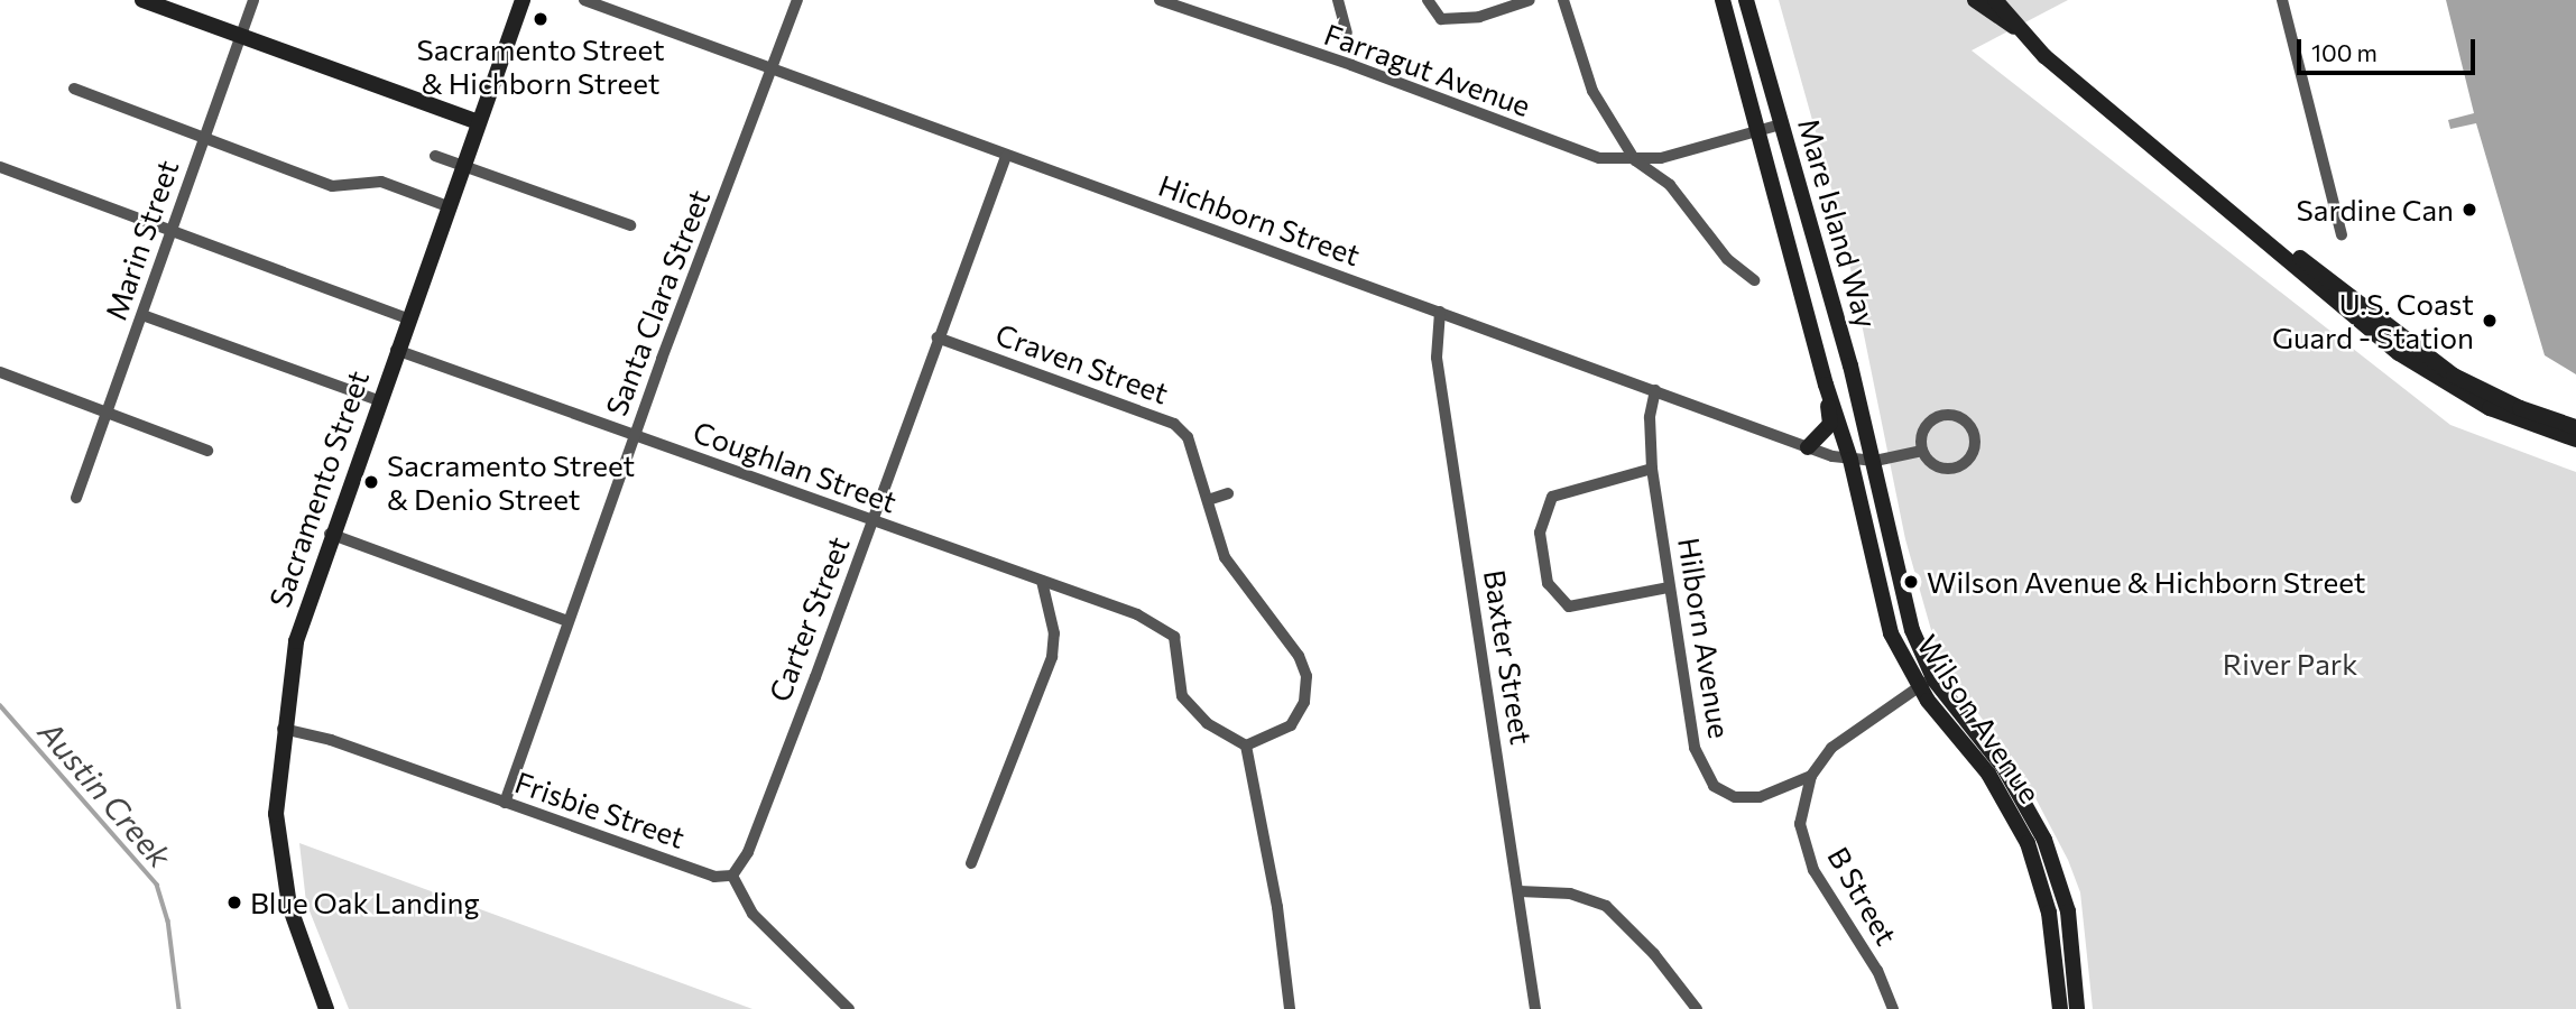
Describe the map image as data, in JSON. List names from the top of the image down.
{
  "streets": {
    "main road": ["Mare Island Way", "Sacramento Street", "Wilson Avenue"],
    "street": [
      "Farragut Avenue",
      "Hichborn Street",
      "Marin Street",
      "Santa Clara Street",
      "Craven Street",
      "Coughlan Street",
      "Carter Street",
      "Hilborn Avenue",
      "Baxter Street",
      "Frisbie Street",
      "B Street"
    ]
  },
  "crossings": [
    ["Hichborn Street", "Mare Island Way"],
    ["Hichborn Street", "Santa Clara Street"],
    ["Hichborn Street", "Carter Street"],
    ["Hichborn Street", "Hilborn Avenue"],
    ["Hichborn Street", "Baxter Street"],
    ["Hichborn Street", "Wilson Avenue"],
    ["Mare Island Way", "Wilson Avenue"],
    ["Santa Clara Street", "Coughlan Street"],
    ["Santa Clara Street", "Frisbie Street"],
    ["Craven Street", "Coughlan Street"],
    ["Craven Street", "Carter Street"],
    ["Coughlan Street", "Sacramento Street"],
    ["Coughlan Street", "Carter Street"],
    ["Sacramento Street", "Frisbie Street"],
    ["Carter Street", "Frisbie Street"],
    ["Hilborn Avenue", "B Street"],
    ["Wilson Avenue", "B Street"]
  ],
  "water": ["Austin Creek"],
  "parks": ["River Park"],
  "places": [
    "Sacramento Street & Hichborn Street",
    "Sardine Can",
    "U.S. Coast Guard - Station",
    "Sacramento Street & Denio Street",
    "Wilson Avenue & Hichborn Street",
    "Blue Oak Landing"
  ],
  "scale_bar": "100 m"
}
